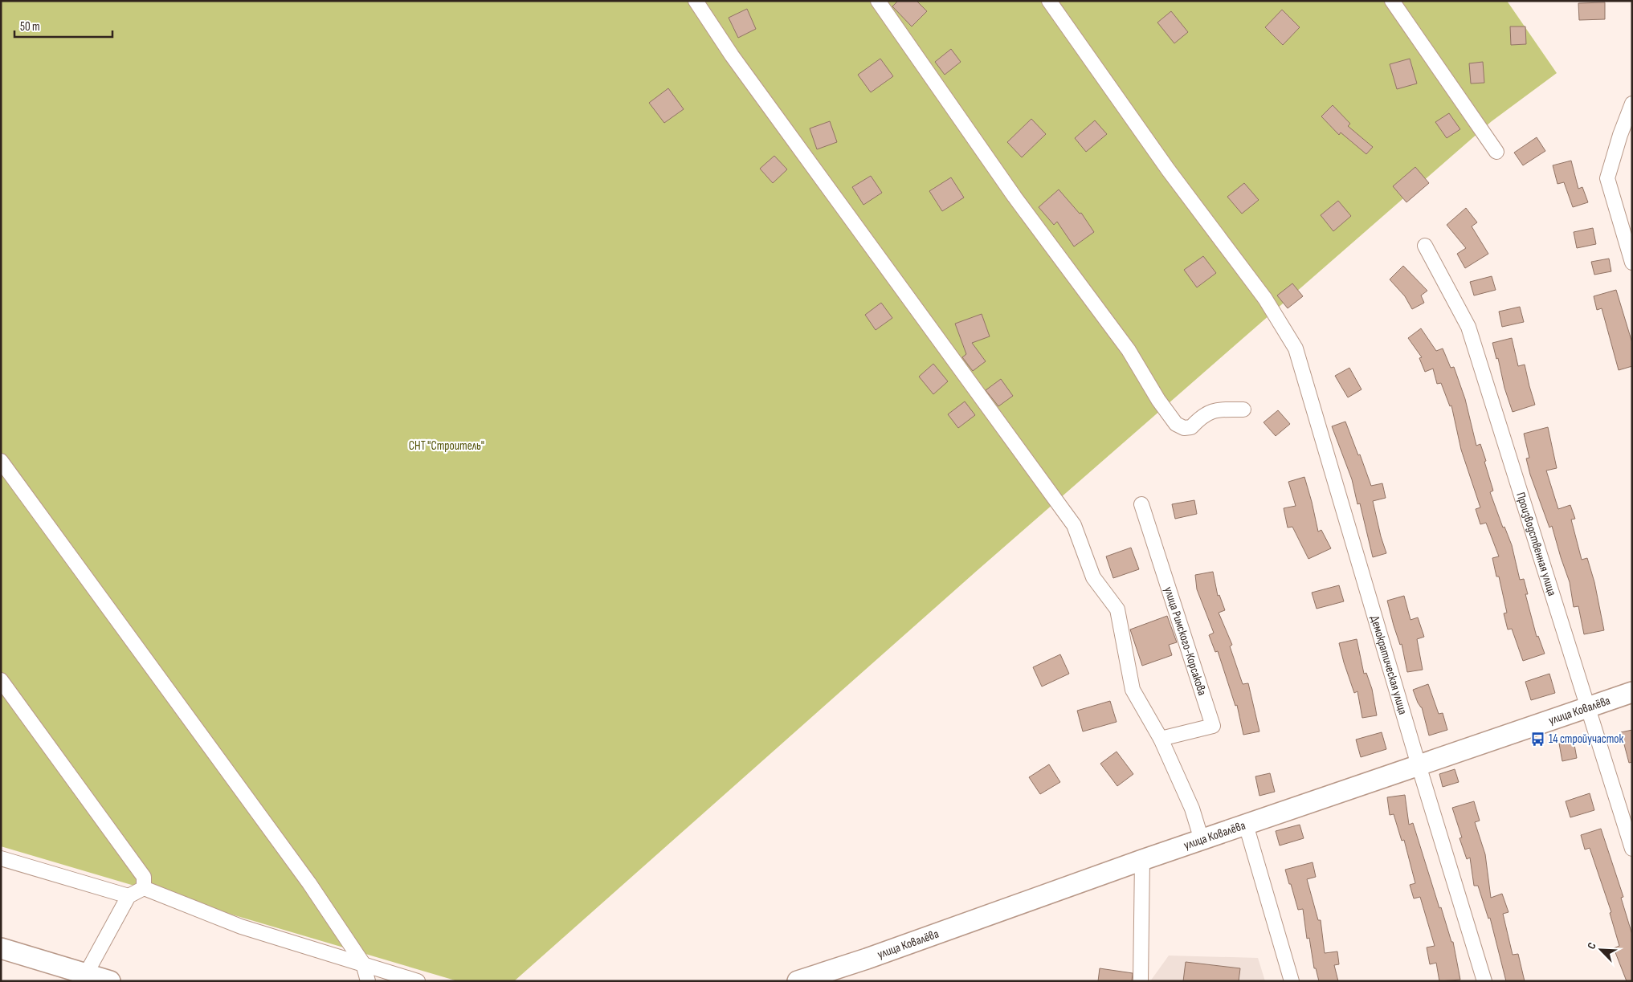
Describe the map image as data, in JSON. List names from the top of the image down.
{
  "streets": {
    "street": [
      "Производственная улица",
      "улица Римского-Корсакова",
      "Демократическая улица",
      "улица Ковалёва"
    ]
  },
  "crossings": [
    ["Производственная улица", "улица Ковалёва"],
    ["Демократическая улица", "улица Ковалёва"]
  ],
  "parks": ["СНТ \"Строитель\""],
  "places": {
    "bus stop": ["14 стройучасток"]
  },
  "scale_bar": "50 m",
  "north": "top left"
}
